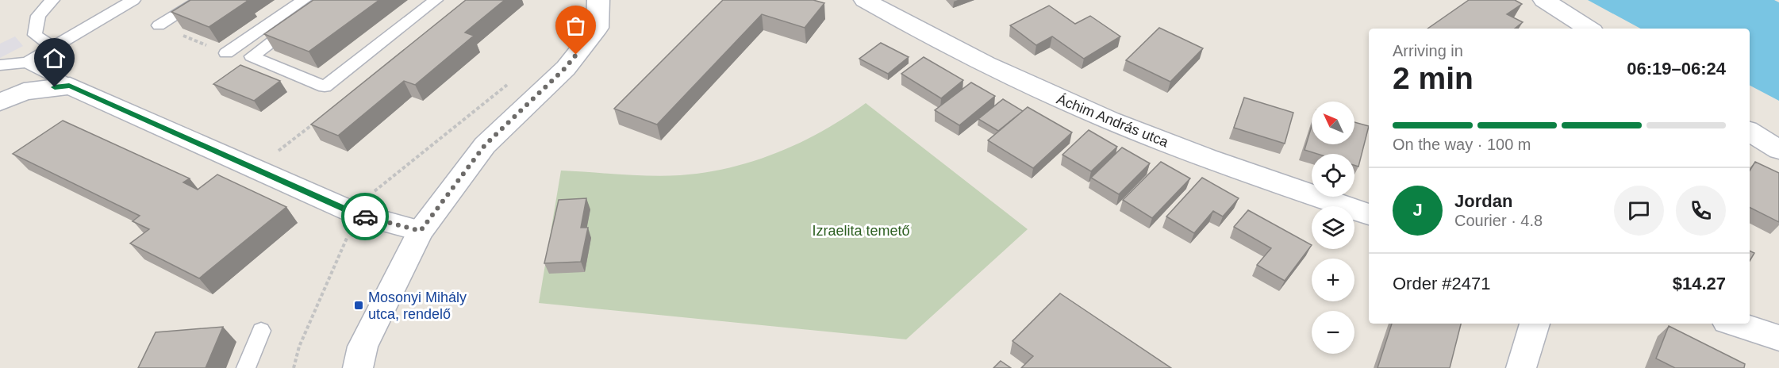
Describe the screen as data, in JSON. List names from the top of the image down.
{
  "streets": {
    "street": ["Áchim András utca"]
  },
  "parks": ["Izraelita temető"],
  "places": {
    "transit": ["Mosonyi Mihály utca, rendelő"]
  },
  "north": "top left",
  "page": {
    "heading": ["2 min", "Arriving in", "06:19–06:24"],
    "panel": [
      "Jordan",
      "Courier · 4.8",
      "Order #2471",
      "$14.27"
    ],
    "map_buttons": ["+", "−"],
    "bar": "On the way · 100 m",
    "round": "J"
  }
}
